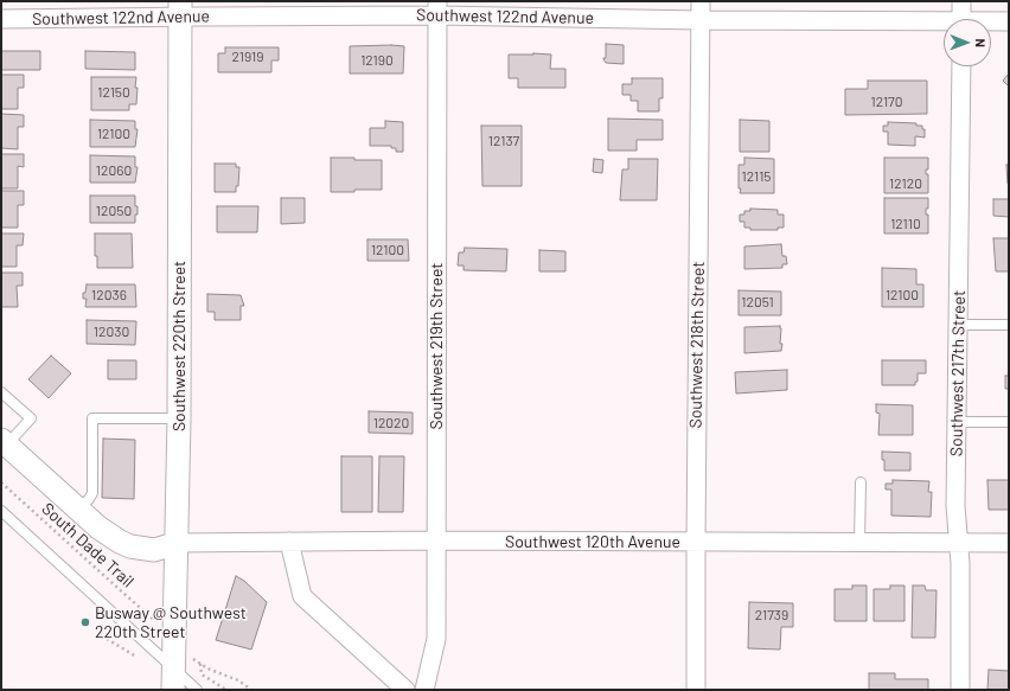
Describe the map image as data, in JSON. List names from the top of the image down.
{
  "streets": {
    "street": [
      "Southwest 122nd Avenue",
      "Southwest 218th Street",
      "Southwest 220th Street",
      "Southwest 219th Street",
      "Southwest 217th Street",
      "Southwest 120th Avenue"
    ],
    "path": ["South Dade Trail"]
  },
  "crossings": [
    ["Southwest 122nd Avenue", "Southwest 218th Street"],
    ["Southwest 122nd Avenue", "Southwest 220th Street"],
    ["Southwest 122nd Avenue", "Southwest 219th Street"],
    ["Southwest 218th Street", "Southwest 120th Avenue"],
    ["Southwest 220th Street", "Southwest 120th Avenue"],
    ["Southwest 219th Street", "Southwest 120th Avenue"],
    ["Southwest 217th Street", "Southwest 120th Avenue"]
  ],
  "places": ["Busway @ Southwest 220th Street"],
  "house_numbers": [
    "21919",
    "12190",
    "12150",
    "12170",
    "12100",
    "12137",
    "12060",
    "12115",
    "12120",
    "12050",
    "12110",
    "12100",
    "12036",
    "12100",
    "12051",
    "12030",
    "12020",
    "21739"
  ],
  "north": "right"
}
